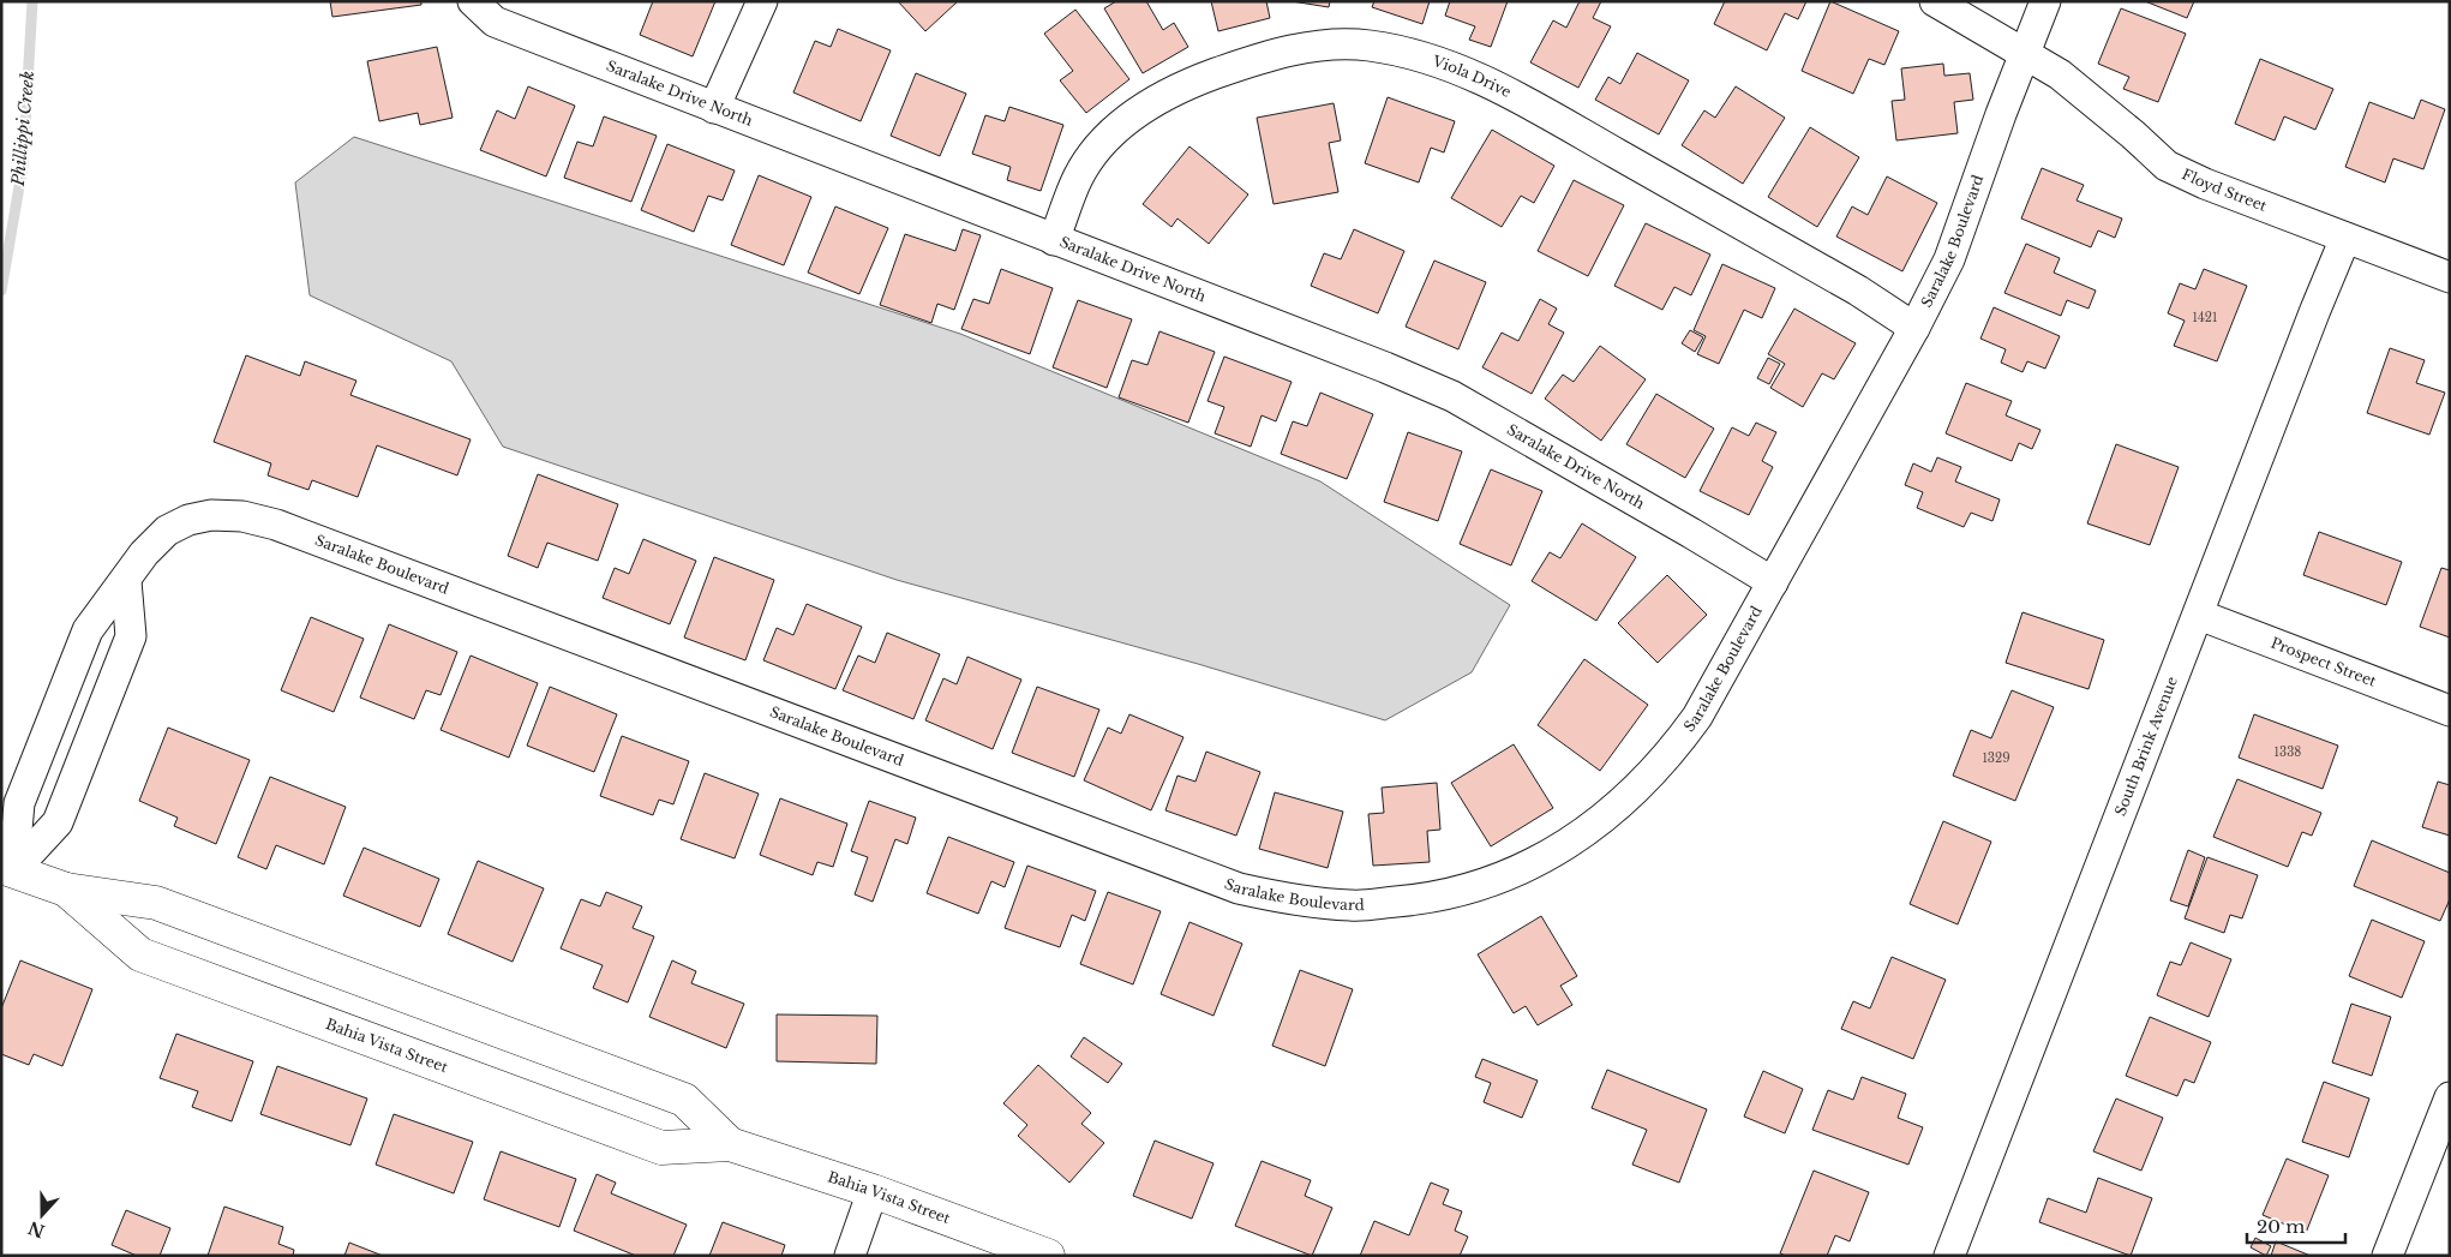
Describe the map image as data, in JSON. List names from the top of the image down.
{
  "streets": {
    "street": [
      "Viola Drive",
      "Saralake Drive North",
      "Floyd Street",
      "Saralake Boulevard",
      "Prospect Street",
      "South Brink Avenue",
      "Bahia Vista Street"
    ]
  },
  "crossings": [
    ["Viola Drive", "Saralake Drive North"],
    ["Viola Drive", "Saralake Boulevard"],
    ["Saralake Drive North", "Saralake Boulevard"],
    ["Floyd Street", "Saralake Boulevard"],
    ["Floyd Street", "South Brink Avenue"],
    ["Saralake Boulevard", "Bahia Vista Street"],
    ["Prospect Street", "South Brink Avenue"]
  ],
  "water": ["Phillippi Creek"],
  "house_numbers": ["1421", "1338", "1329"],
  "scale_bar": "20 m",
  "north": "bottom"
}
